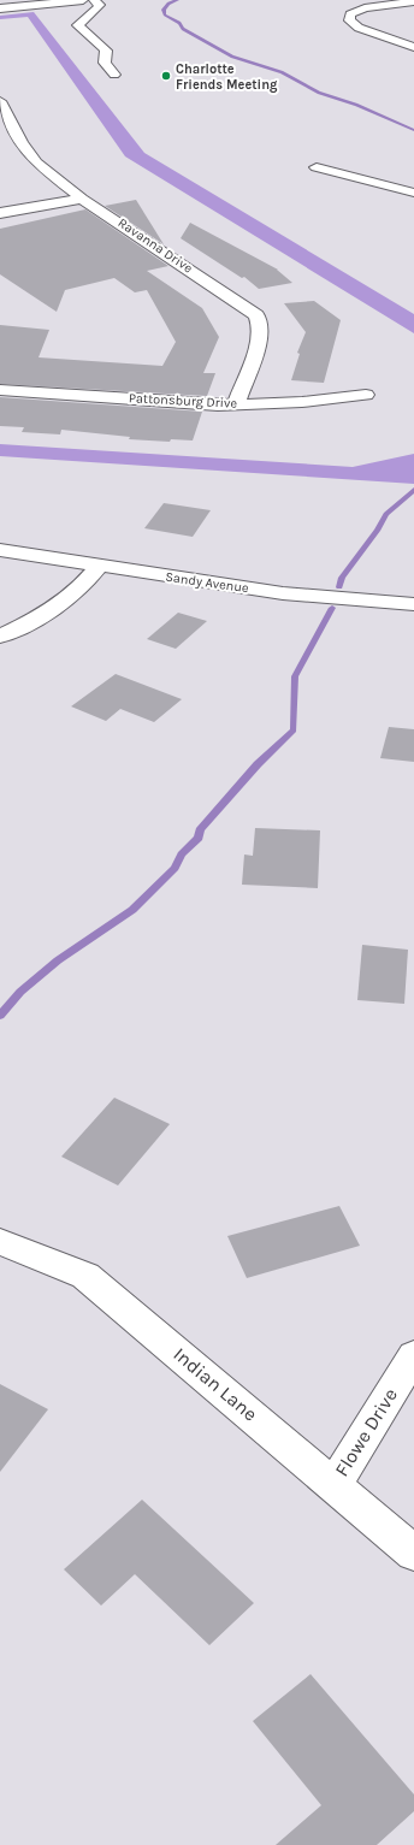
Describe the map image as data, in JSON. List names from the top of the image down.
{
  "streets": {
    "street": [
      "Ravanna Drive",
      "Pattonsburg Drive",
      "Sandy Avenue",
      "Indian Lane",
      "Flowe Drive"
    ]
  },
  "crossings": [
    ["Ravanna Drive", "Pattonsburg Drive"],
    ["Indian Lane", "Flowe Drive"]
  ],
  "places": ["Charlotte Friends Meeting"]
}
